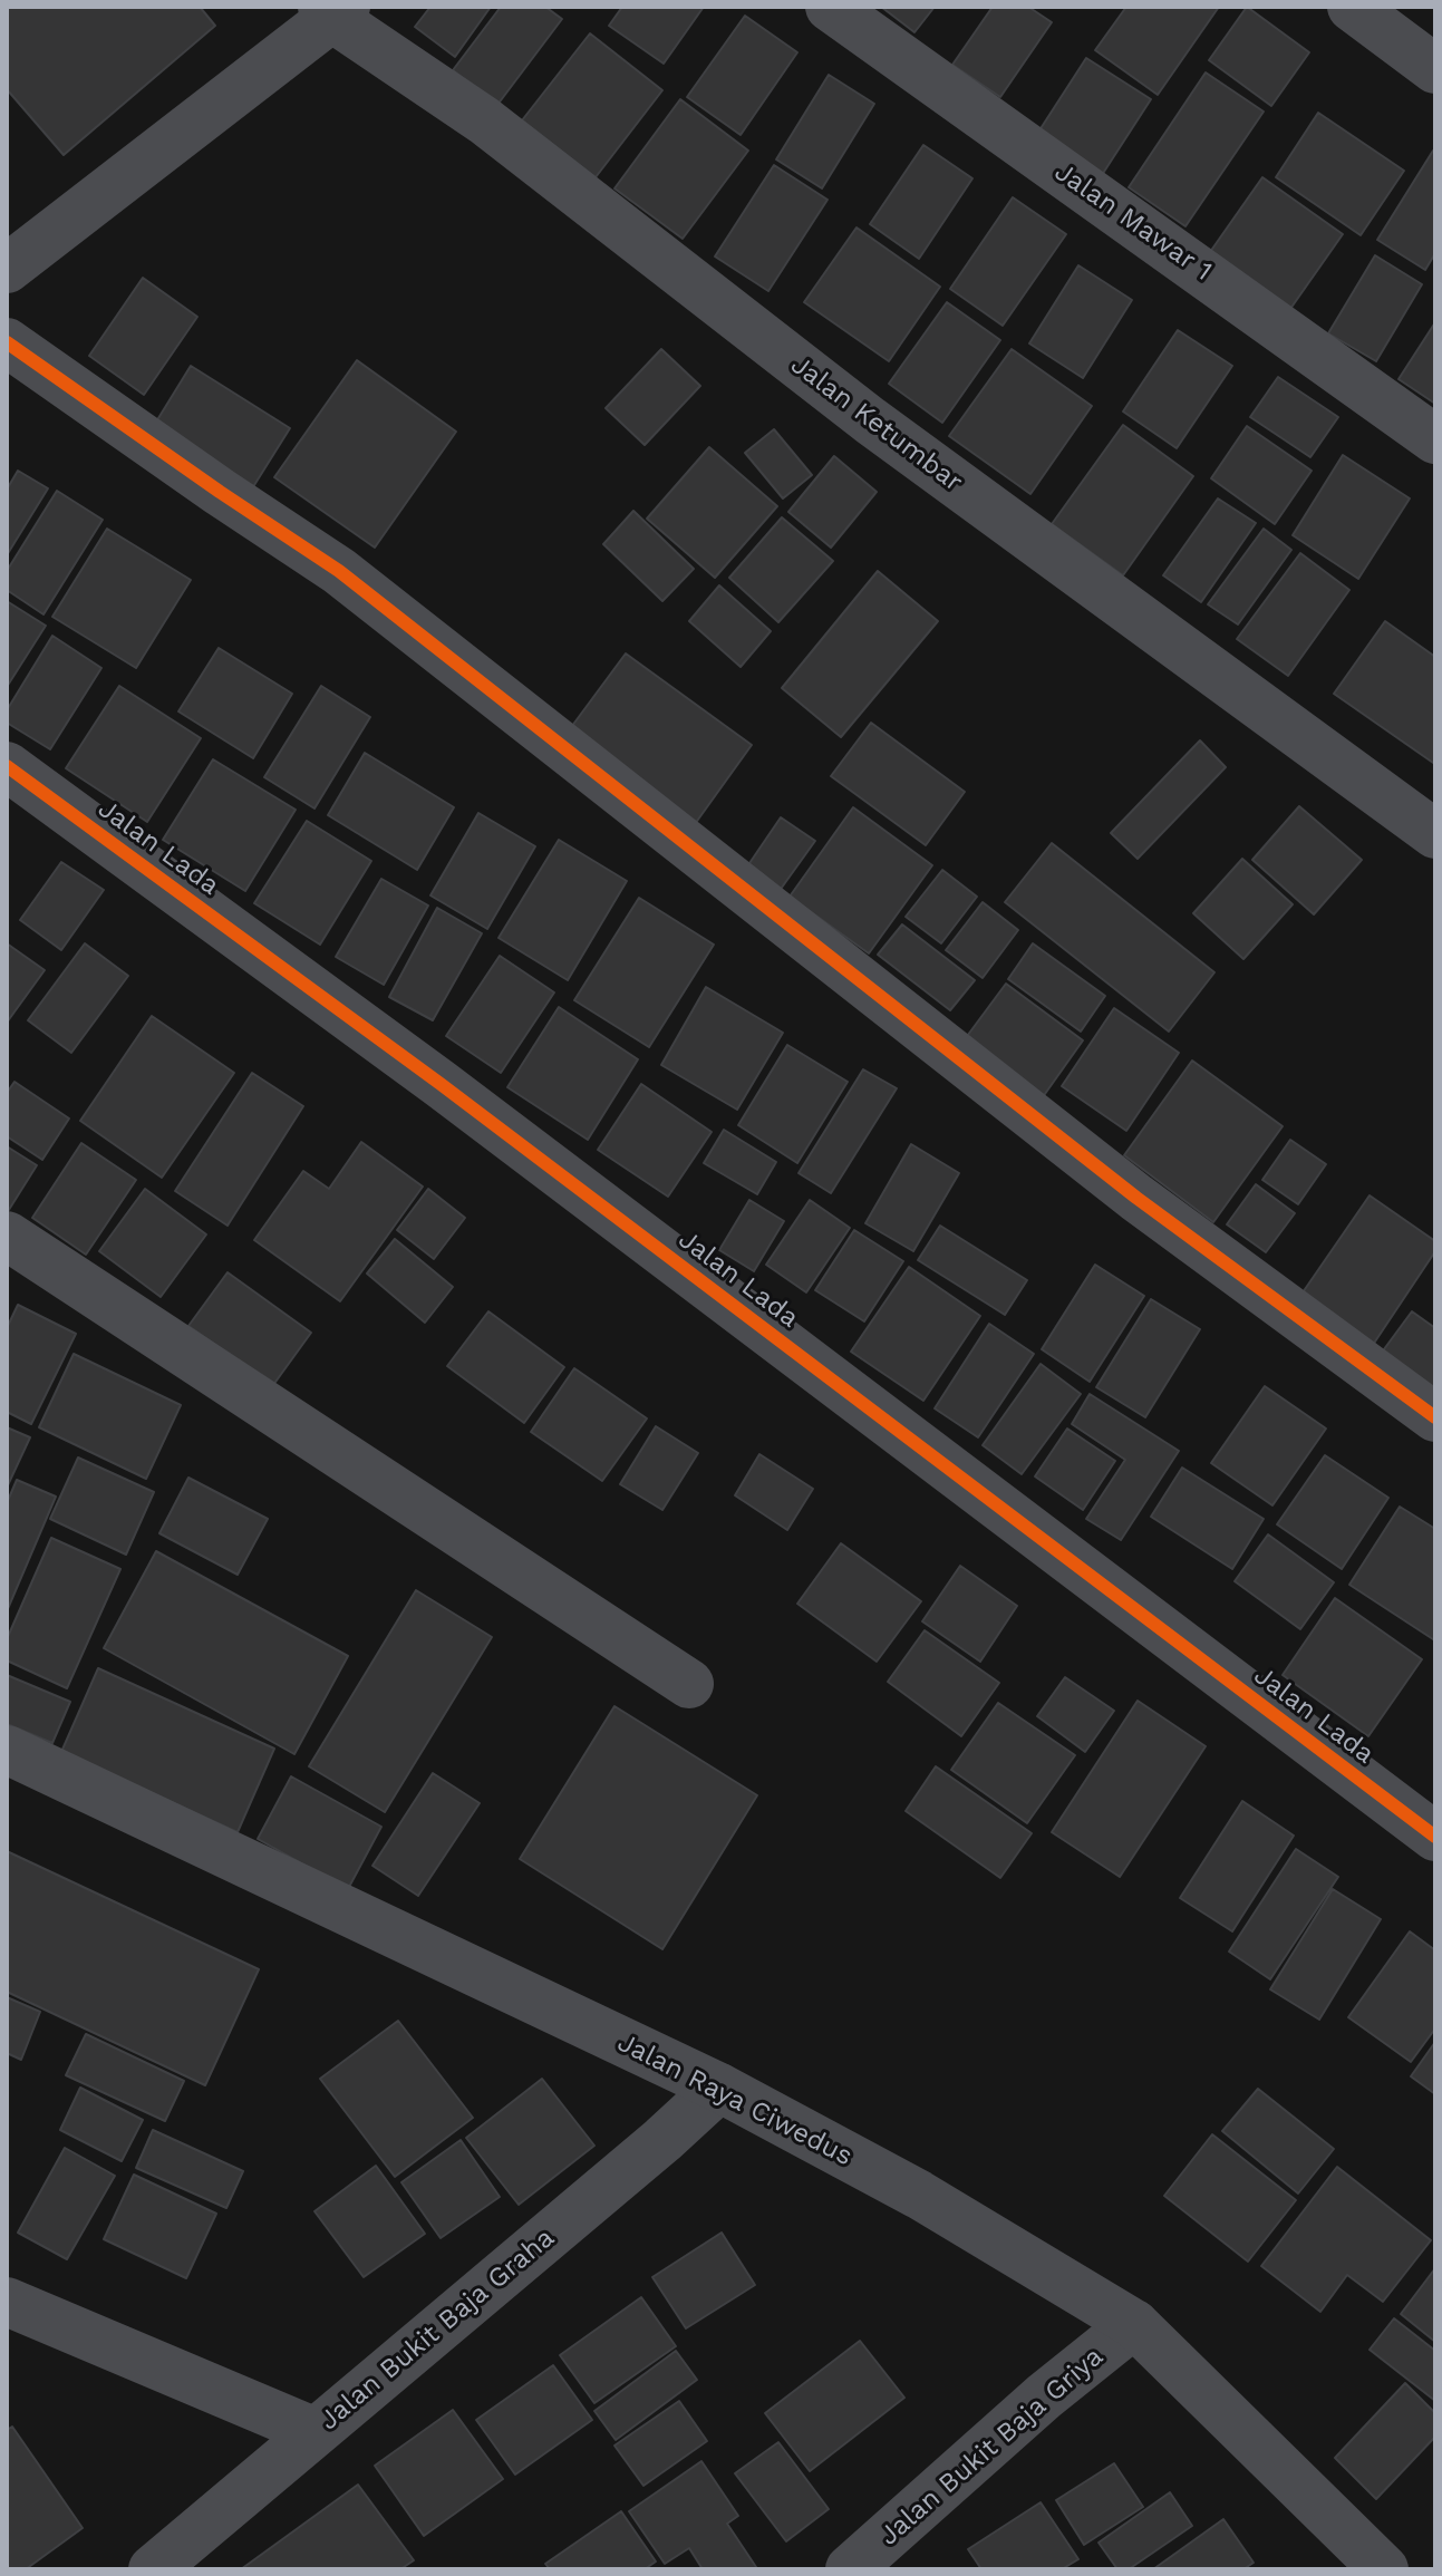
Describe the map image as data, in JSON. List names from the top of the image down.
{
  "streets": {
    "street": [
      "Jalan Mawar 1",
      "Jalan Ketumbar",
      "Jalan Lada",
      "Jalan Raya Ciwedus",
      "Jalan Bukit Baja Graha",
      "Jalan Bukit Baja Griya"
    ]
  },
  "crossings": [
    ["Jalan Raya Ciwedus", "Jalan Bukit Baja Graha"],
    ["Jalan Raya Ciwedus", "Jalan Bukit Baja Griya"]
  ]
}
